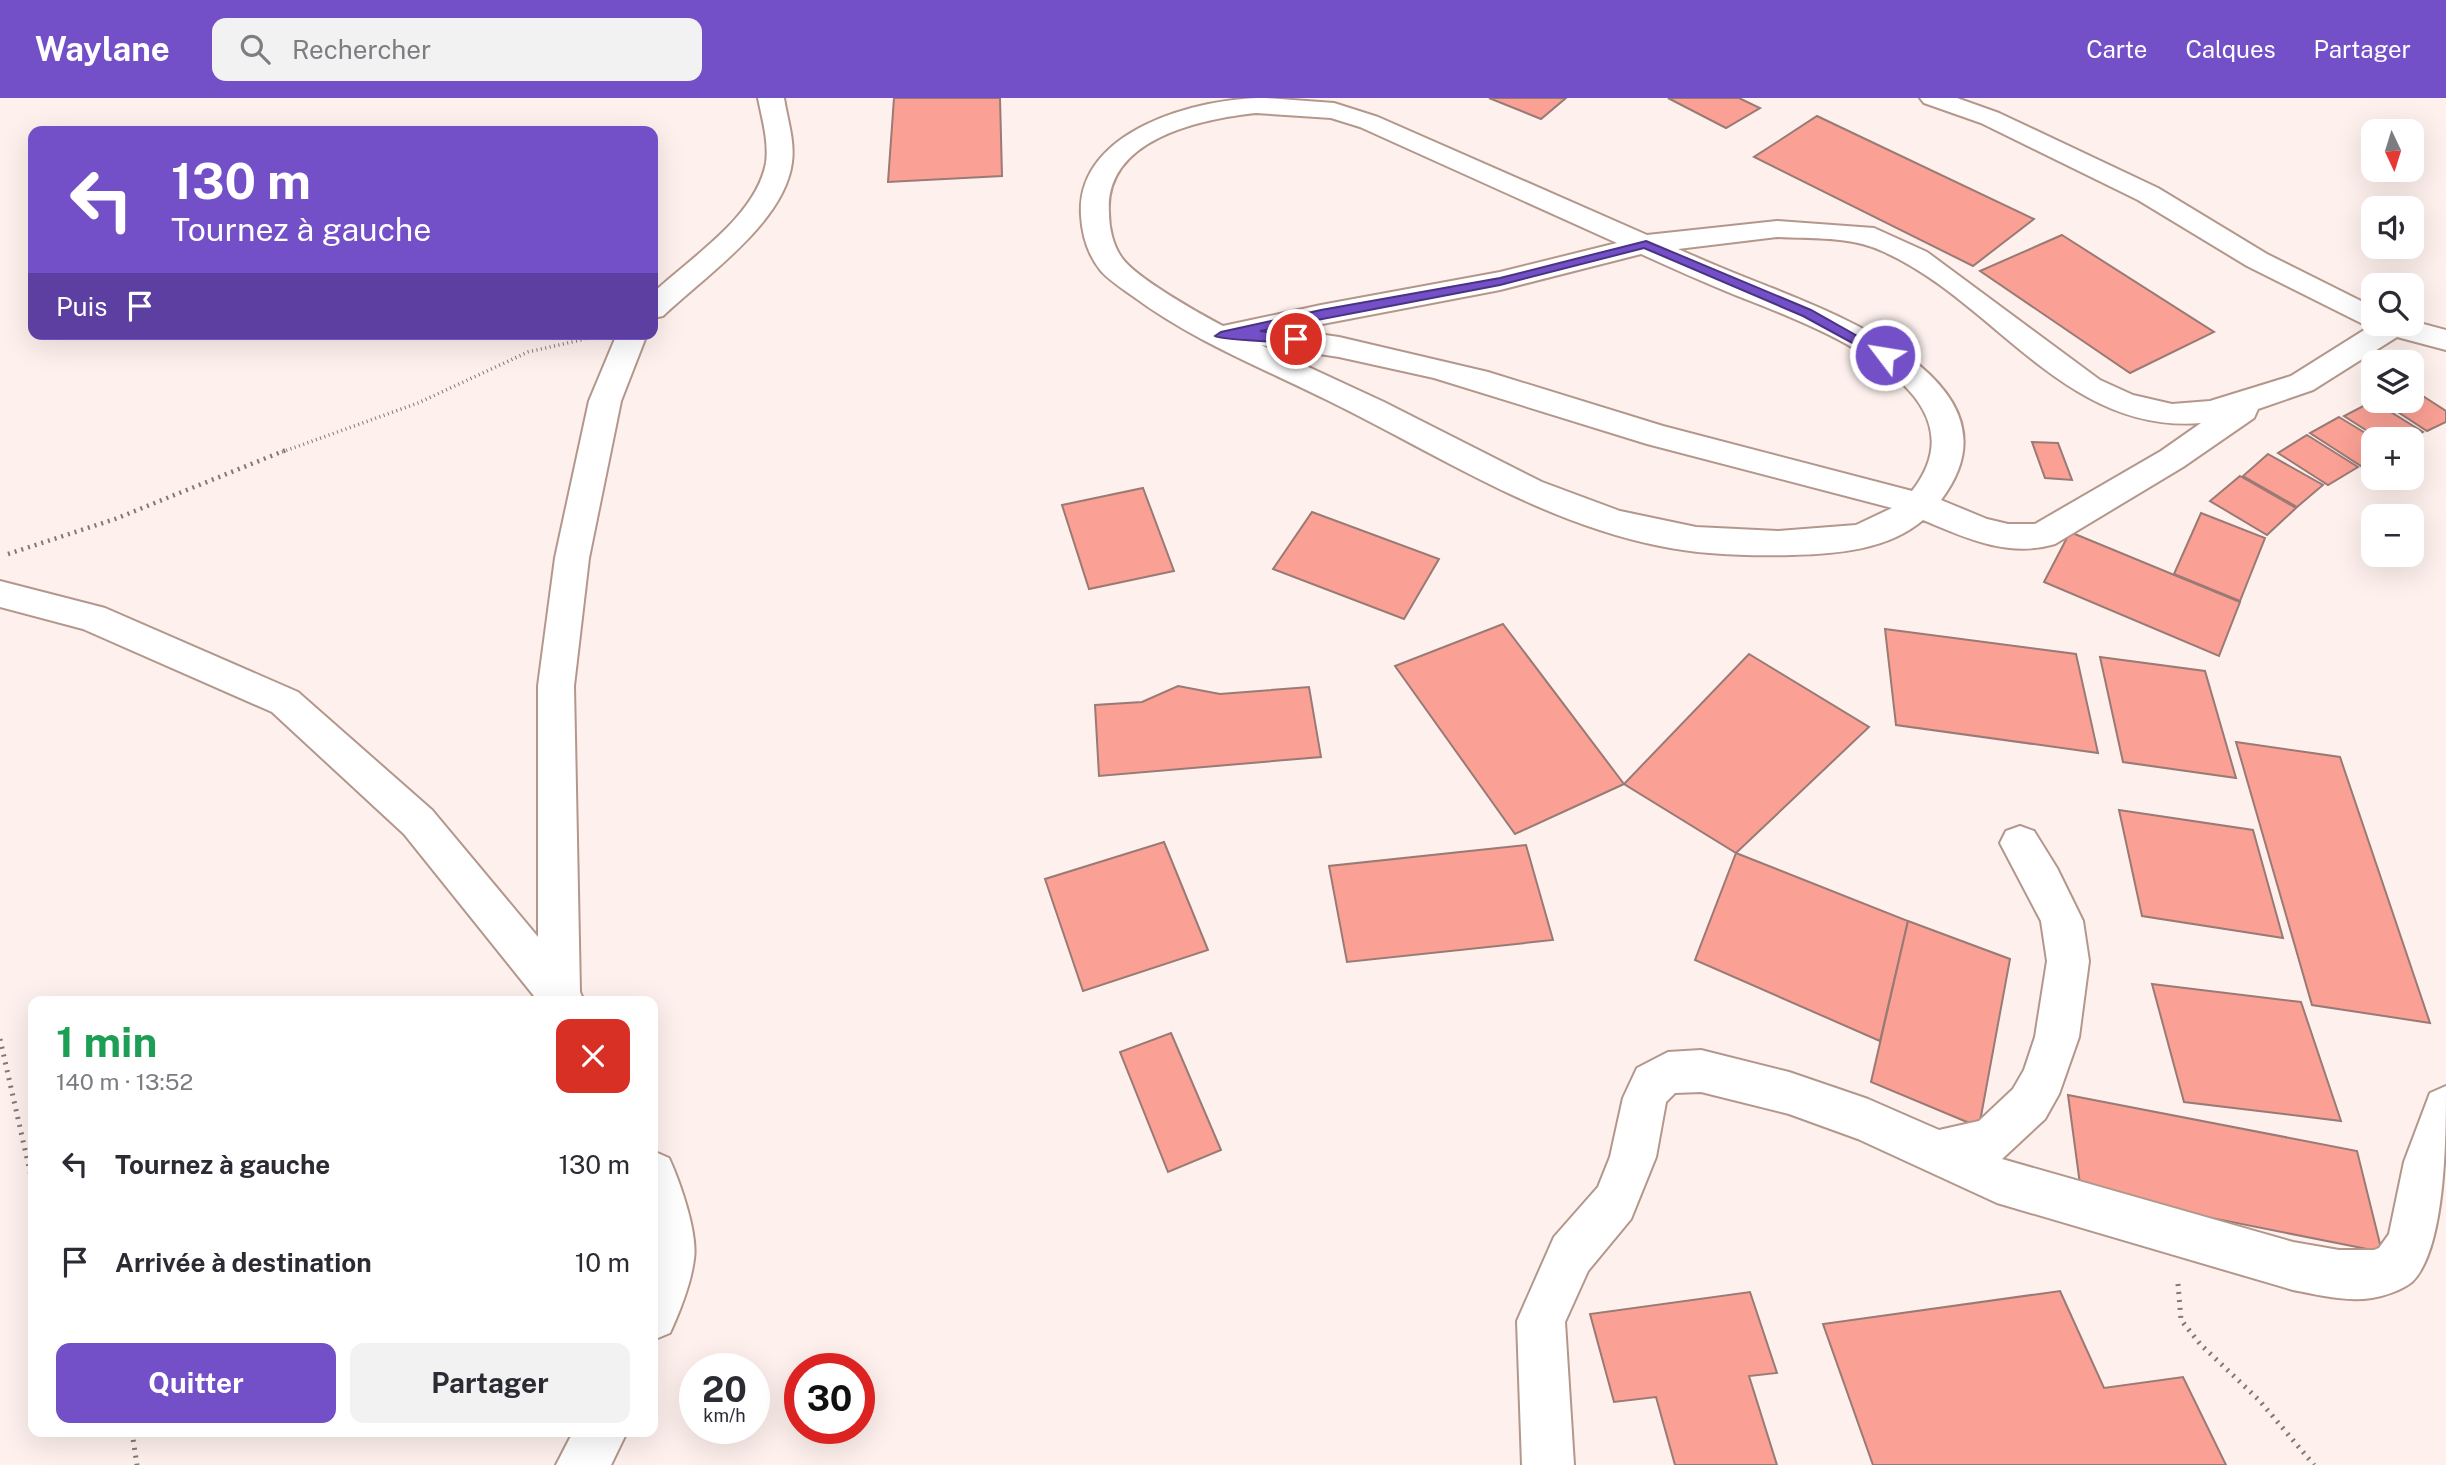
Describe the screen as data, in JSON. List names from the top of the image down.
{
  "north": "bottom",
  "page": {
    "header": "Waylane",
    "search": "Rechercher",
    "nav": ["Carte", "Calques", "Partager"],
    "map_buttons": ["+", "−"],
    "turn": ["130 m", "Tournez à gauche"],
    "then": "Puis",
    "heading": ["1 min", "140 m · 13:52"],
    "list": [
      {
        "name": "Tournez à gauche",
        "value": "130 m"
      },
      {
        "name": "Arrivée à destination",
        "value": "10 m"
      }
    ],
    "buttons": ["Quitter", "Partager"],
    "speed": "20 km/h",
    "limit": "30"
  }
}
